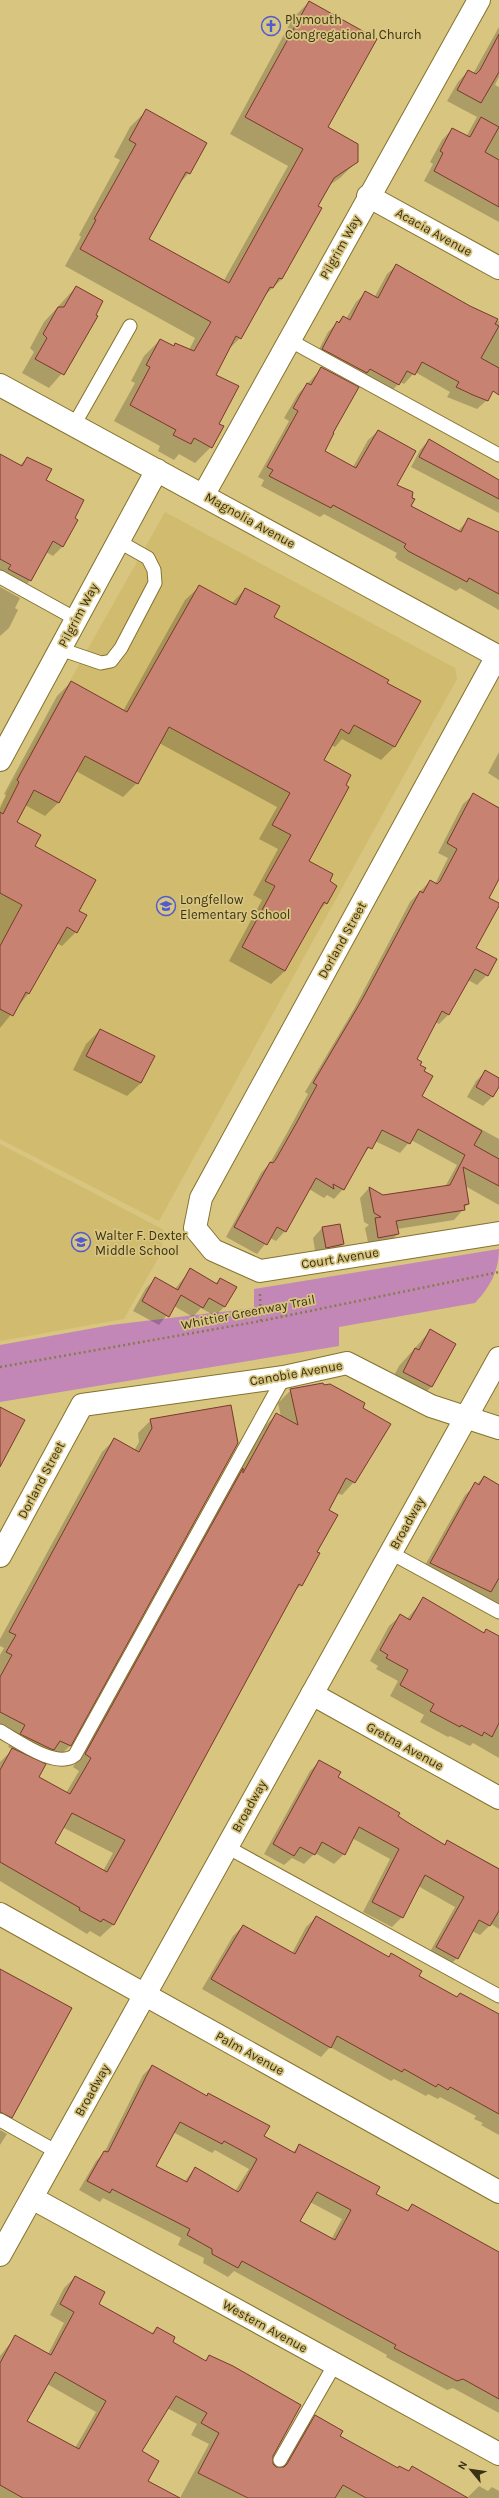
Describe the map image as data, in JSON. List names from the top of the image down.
{
  "streets": {
    "street": [
      "Acacia Avenue",
      "Pilgrim Way",
      "Magnolia Avenue",
      "Dorland Street",
      "Court Avenue",
      "Canobie Avenue",
      "Broadway",
      "Gretna Avenue",
      "Palm Avenue",
      "Western Avenue"
    ],
    "path": ["Whittier Greenway Trail"]
  },
  "crossings": [
    ["Acacia Avenue", "Pilgrim Way"],
    ["Pilgrim Way", "Magnolia Avenue"],
    ["Magnolia Avenue", "Dorland Street"],
    ["Dorland Street", "Court Avenue"],
    ["Dorland Street", "Canobie Avenue"],
    ["Canobie Avenue", "Broadway"],
    ["Broadway", "Gretna Avenue"],
    ["Broadway", "Palm Avenue"],
    ["Broadway", "Western Avenue"]
  ],
  "places": {
    "church": ["Plymouth Congregational Church"],
    "school or university": ["Longfellow Elementary School", "Walter F. Dexter Middle School"]
  },
  "north": "top left"
}
